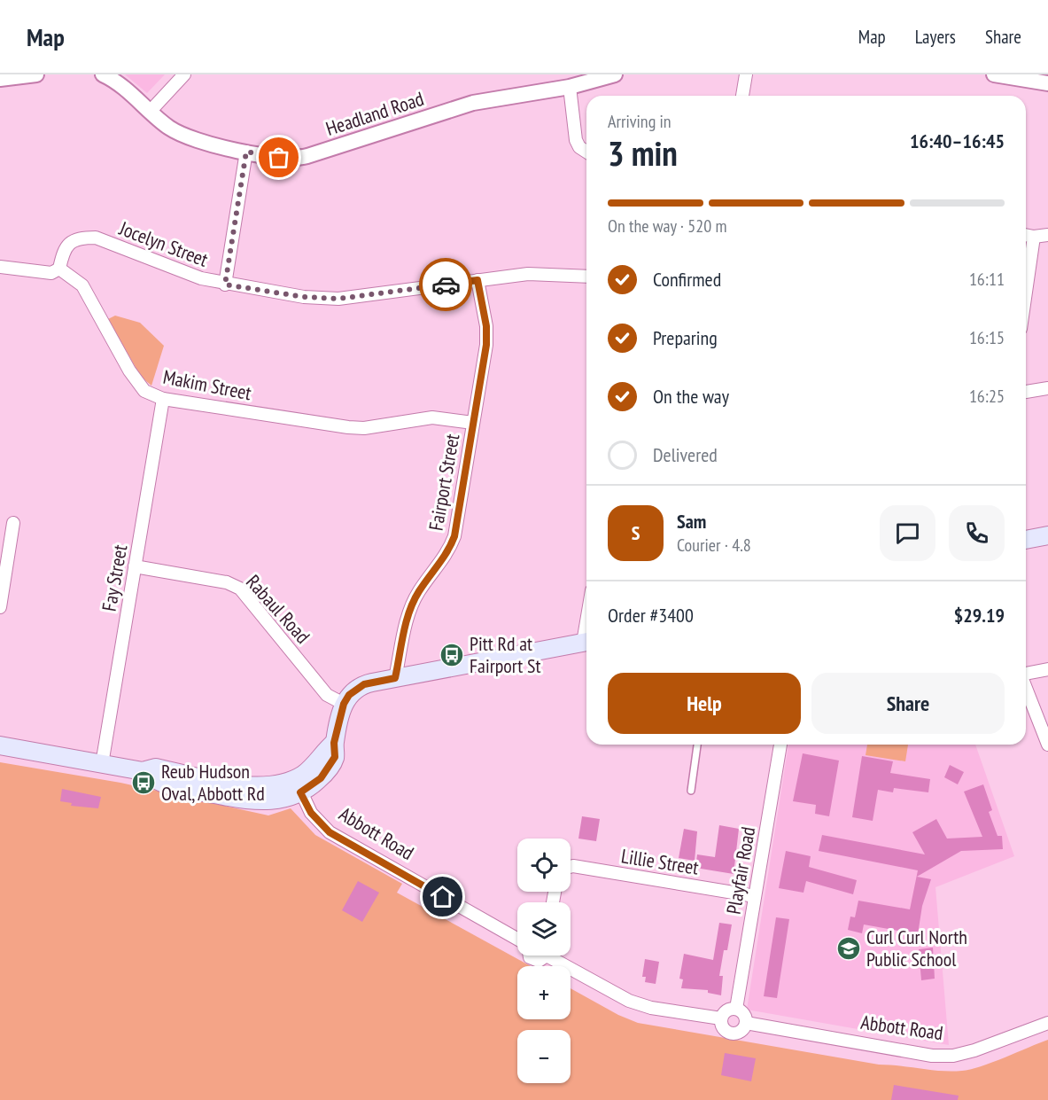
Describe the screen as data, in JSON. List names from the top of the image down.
{
  "streets": {
    "street": [
      "Headland Road",
      "Jocelyn Street",
      "Makim Street",
      "Fairport Street",
      "Fay Street",
      "Rabaul Road",
      "Abbott Road",
      "Lillie Street",
      "Playfair Road"
    ]
  },
  "crossings": [
    ["Jocelyn Street", "Makim Street"],
    ["Jocelyn Street", "Fairport Street"],
    ["Makim Street", "Fairport Street"],
    ["Makim Street", "Fay Street"],
    ["Fay Street", "Rabaul Road"],
    ["Abbott Road", "Playfair Road"],
    ["Lillie Street", "Playfair Road"]
  ],
  "places": {
    "bus stop": ["Pitt Rd at Fairport St", "Reub Hudson Oval, Abbott Rd"],
    "school or university": ["Curl Curl North Public School"]
  },
  "page": {
    "header": "Map",
    "nav": ["Map", "Layers", "Share"],
    "heading": ["3 min", "Arriving in", "16:40–16:45"],
    "panel": [
      "Sam",
      "Courier · 4.8",
      "Order #3400",
      "$29.19"
    ],
    "bar": "On the way · 520 m",
    "list": [
      ["Confirmed", "16:11"],
      ["Preparing", "16:15"],
      ["On the way", "16:25"],
      "Delivered"
    ],
    "round": "S",
    "buttons": ["Help", "Share"],
    "map_buttons": ["+", "−"]
  }
}
